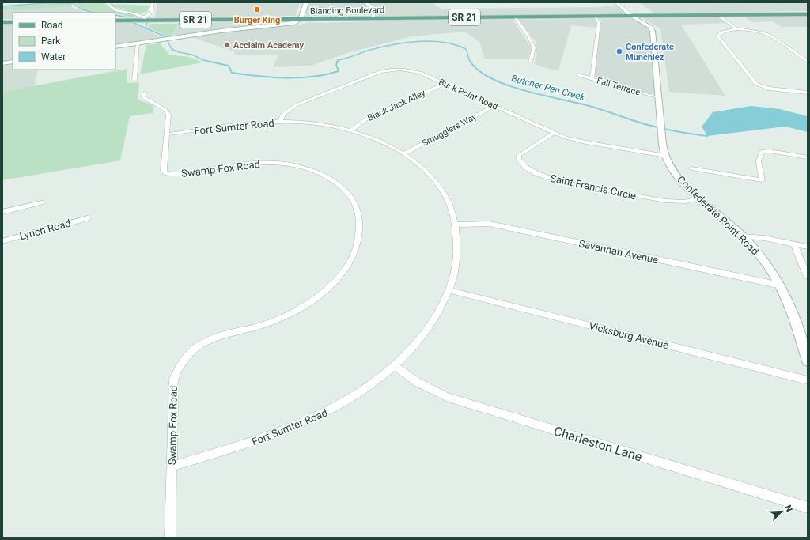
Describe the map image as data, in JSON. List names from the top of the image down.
{
  "streets": {
    "main road": ["Blanding Boulevard", "SR 21"],
    "street": [
      "Fall Terrace",
      "Buck Point Road",
      "Black Jack Alley",
      "Fort Sumter Road",
      "Smugglers Way",
      "Swamp Fox Road",
      "Saint Francis Circle",
      "Confederate Point Road",
      "Lynch Road",
      "Savannah Avenue",
      "Vicksburg Avenue",
      "Charleston Lane"
    ]
  },
  "crossings": [
    ["Blanding Boulevard", "Confederate Point Road"],
    ["Fall Terrace", "Confederate Point Road"],
    ["Buck Point Road", "Black Jack Alley"],
    ["Buck Point Road", "Fort Sumter Road"],
    ["Buck Point Road", "Smugglers Way"],
    ["Buck Point Road", "Saint Francis Circle"],
    ["Buck Point Road", "Confederate Point Road"],
    ["Black Jack Alley", "Fort Sumter Road"],
    ["Fort Sumter Road", "Smugglers Way"],
    ["Fort Sumter Road", "Swamp Fox Road"],
    ["Fort Sumter Road", "Savannah Avenue"],
    ["Fort Sumter Road", "Vicksburg Avenue"],
    ["Fort Sumter Road", "Charleston Lane"],
    ["Saint Francis Circle", "Confederate Point Road"],
    ["Confederate Point Road", "Savannah Avenue"]
  ],
  "water": ["Butcher Pen Creek"],
  "places": ["Burger King", "Acclaim Academy", "Confederate Munchiez"],
  "legend": ["Road", "Park", "Water"],
  "north": "top right"
}
